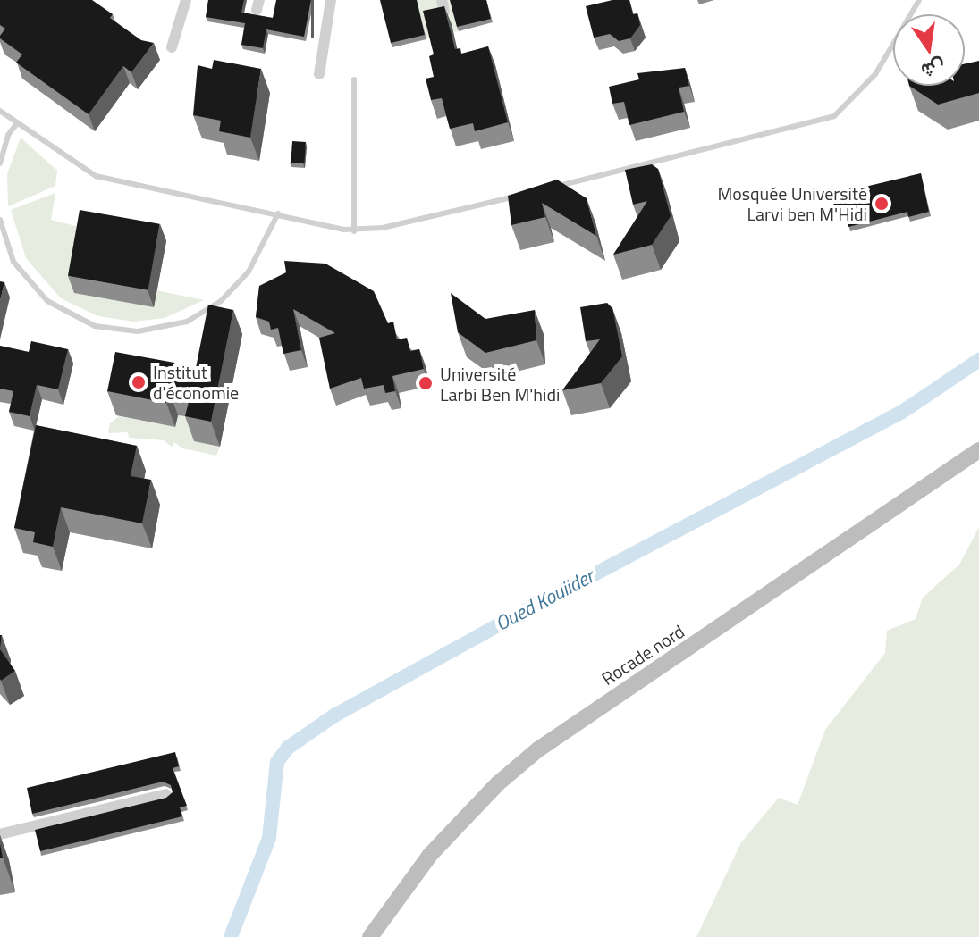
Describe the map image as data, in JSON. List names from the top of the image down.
{
  "streets": {
    "main road": ["Rocade nord"]
  },
  "water": ["Oued Kouiider"],
  "places": ["Mosquée Université Larvi ben M'Hidi", "Institut d'économie", "Université Larbi Ben M'hidi"],
  "north": "bottom"
}
